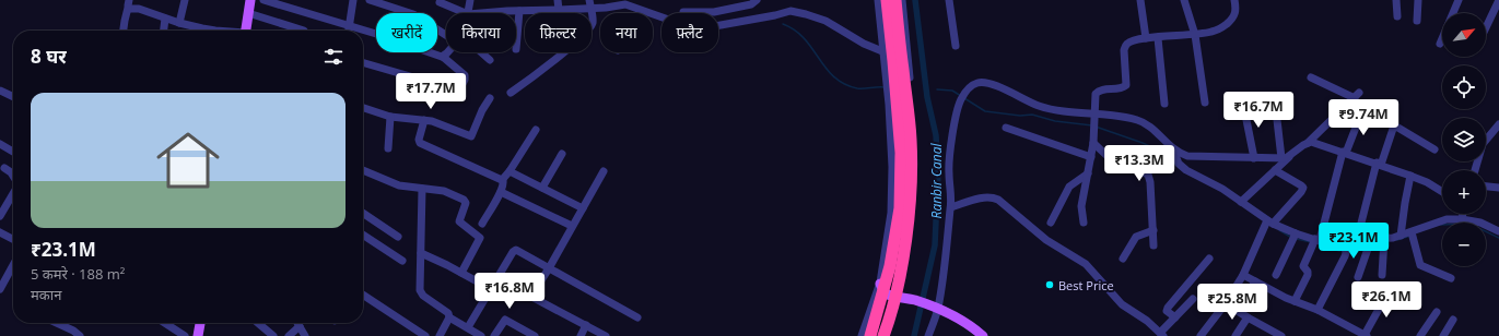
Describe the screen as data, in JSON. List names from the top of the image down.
{
  "water": ["Ranbir Canal"],
  "places": ["Best Price"],
  "north": "top right",
  "page": {
    "map_buttons": ["+", "−"],
    "chip": [
      "खरीदें",
      "किराया",
      "फ़िल्टर",
      "नया",
      "फ़्लैट"
    ],
    "heading": "8 घर",
    "price": [
      "₹17.7M",
      "₹16.7M",
      "₹9.74M",
      "₹13.3M",
      "₹23.1M",
      "₹16.8M",
      "₹26.1M",
      "₹25.8M"
    ],
    "list": [
      {
        "name": "₹23.1M",
        "note": "5 कमरे · 188 m² · मकान"
      }
    ]
  }
}
